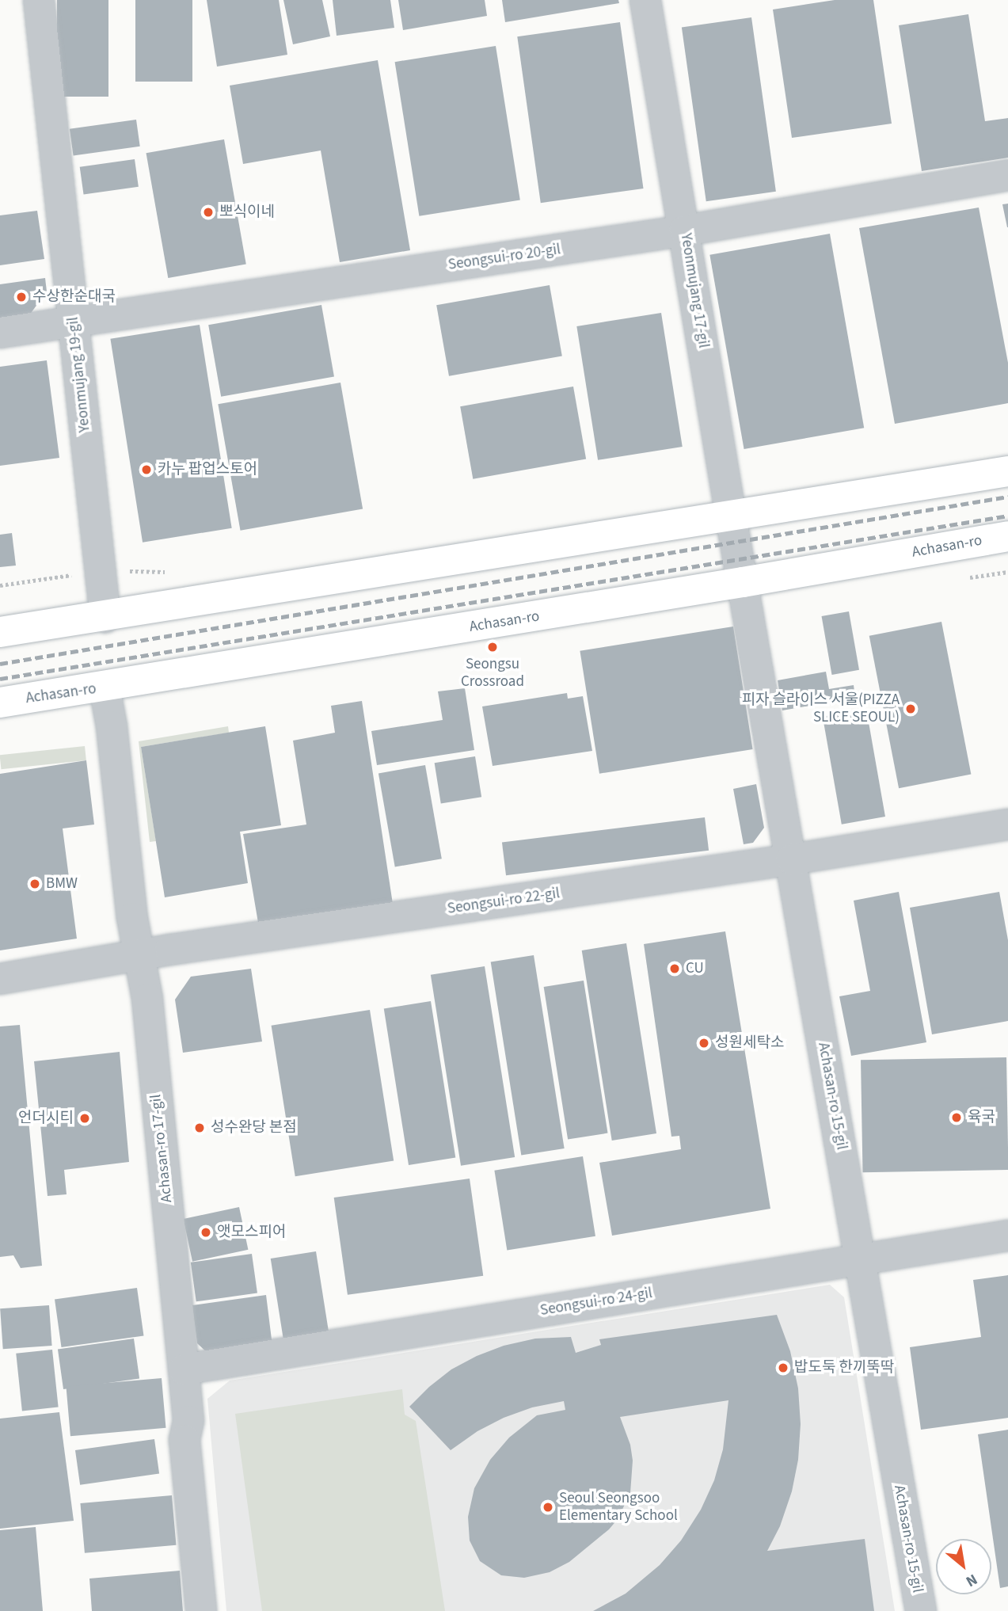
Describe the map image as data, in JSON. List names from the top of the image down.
{
  "streets": {
    "main road": ["Achasan-ro"],
    "street": [
      "Seongsui-ro 20-gil",
      "Yeonmujang 17-gil",
      "Yeonmujang 19-gil",
      "Seongsui-ro 22-gil",
      "Achasan-ro 15-gil",
      "Achasan-ro 17-gil",
      "Seongsui-ro 24-gil"
    ]
  },
  "crossings": [
    ["Seongsui-ro 20-gil", "Yeonmujang 17-gil"],
    ["Seongsui-ro 20-gil", "Yeonmujang 19-gil"],
    ["Yeonmujang 17-gil", "Achasan-ro"],
    ["Yeonmujang 17-gil", "Achasan-ro 15-gil"],
    ["Achasan-ro", "Achasan-ro 15-gil"],
    ["Achasan-ro", "Achasan-ro 17-gil"],
    ["Seongsui-ro 22-gil", "Achasan-ro 15-gil"],
    ["Seongsui-ro 22-gil", "Achasan-ro 17-gil"],
    ["Achasan-ro 15-gil", "Seongsui-ro 24-gil"],
    ["Achasan-ro 17-gil", "Seongsui-ro 24-gil"]
  ],
  "places": [
    "뽀식이네",
    "수상한순대국",
    "카누 팝업스토어",
    "Seongsu Crossroad",
    "피자 슬라이스 서울(PIZZA SLICE SEOUL)",
    "BMW",
    "CU",
    "성원세탁소",
    "육국",
    "언더시티",
    "성수완당 본점",
    "앳모스피어",
    "밥도둑 한끼뚝딱",
    "Seoul Seongsoo Elementary School"
  ],
  "north": "bottom right"
}
